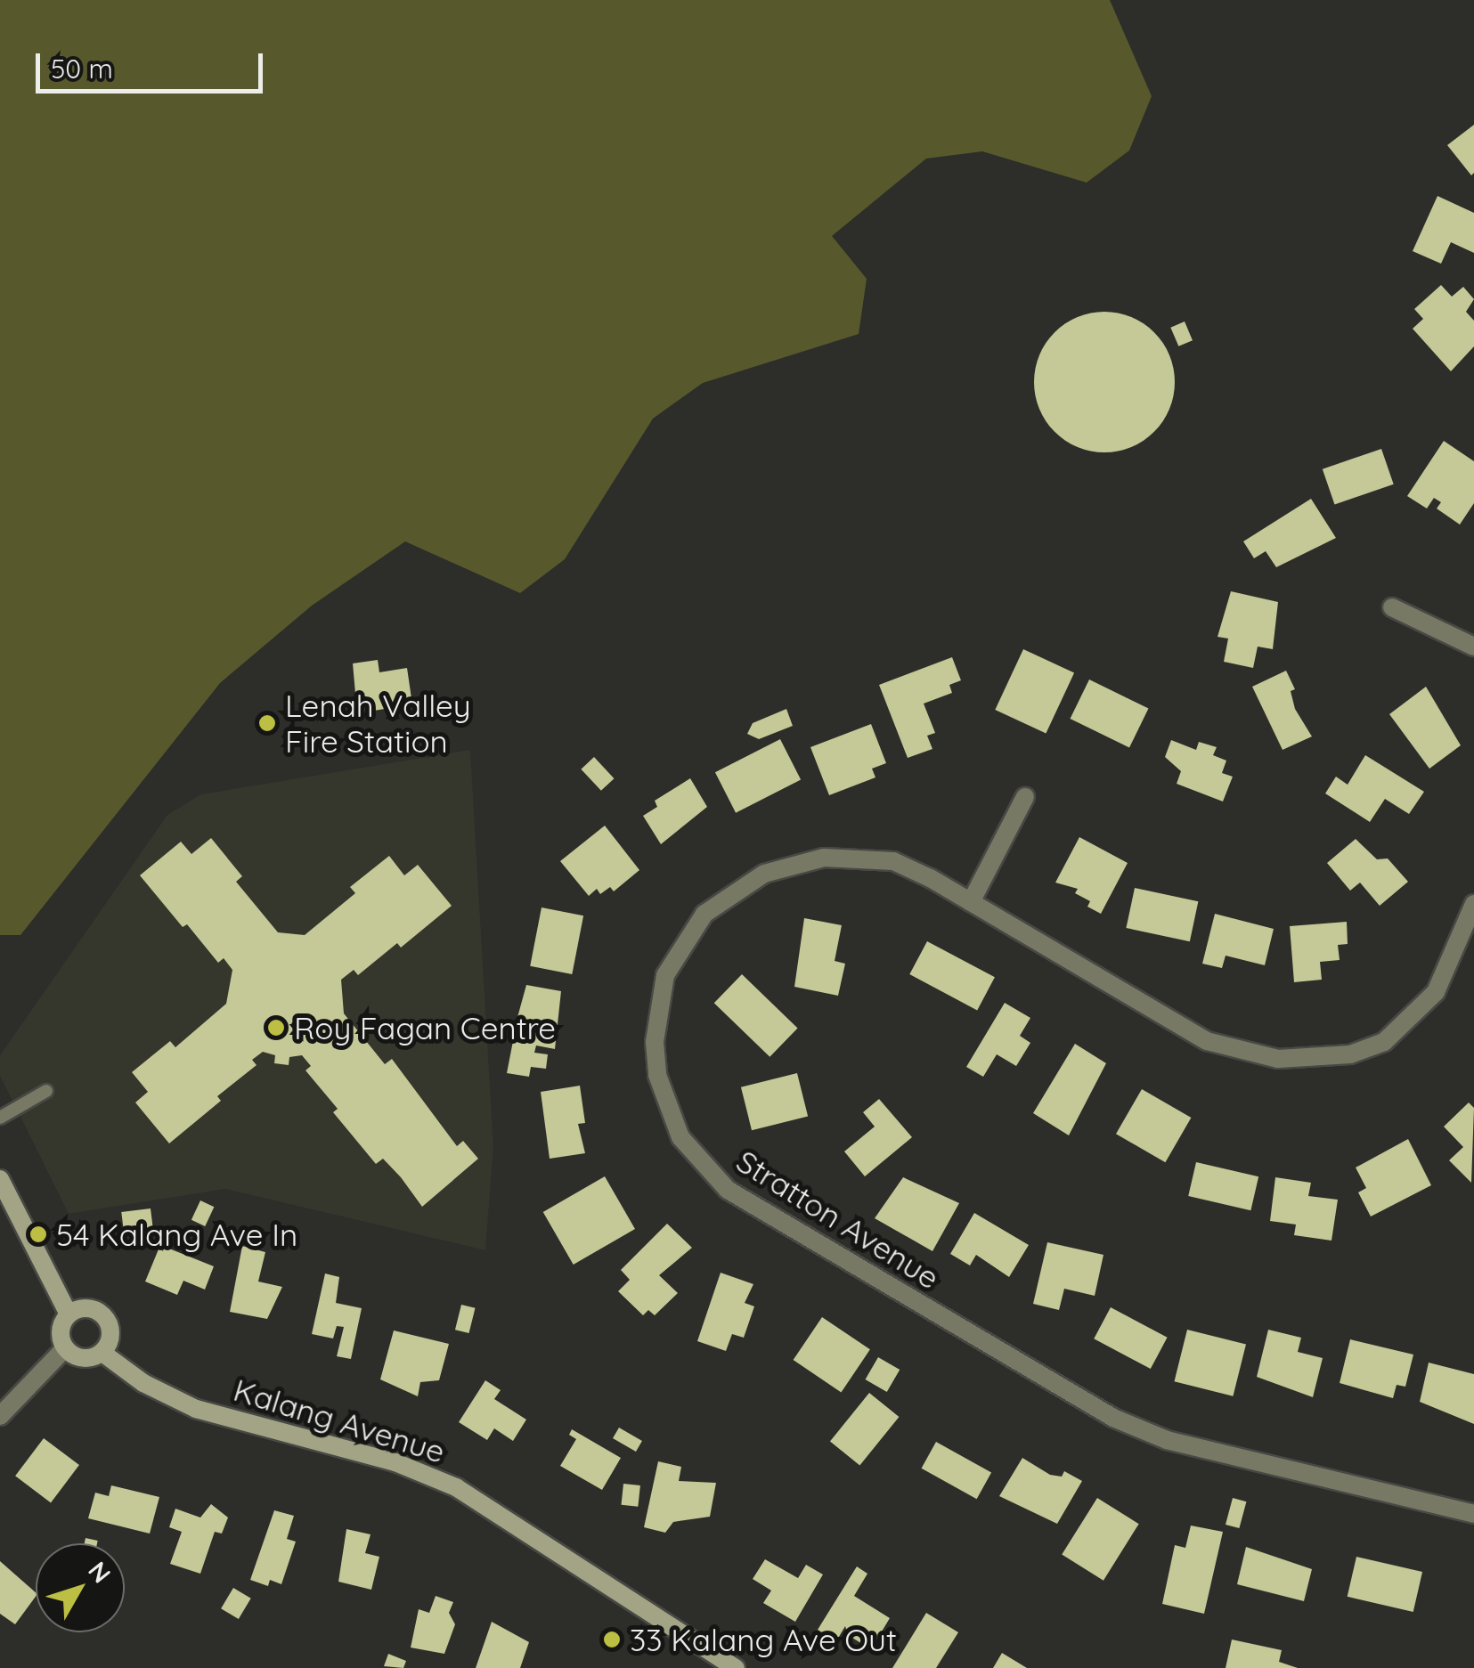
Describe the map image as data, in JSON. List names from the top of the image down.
{
  "streets": {
    "street": ["Stratton Avenue", "Kalang Avenue"]
  },
  "places": [
    "Lenah Valley Fire Station",
    "Roy Fagan Centre",
    "54 Kalang Ave In",
    "33 Kalang Ave Out"
  ],
  "scale_bar": "50 m",
  "north": "top right"
}
